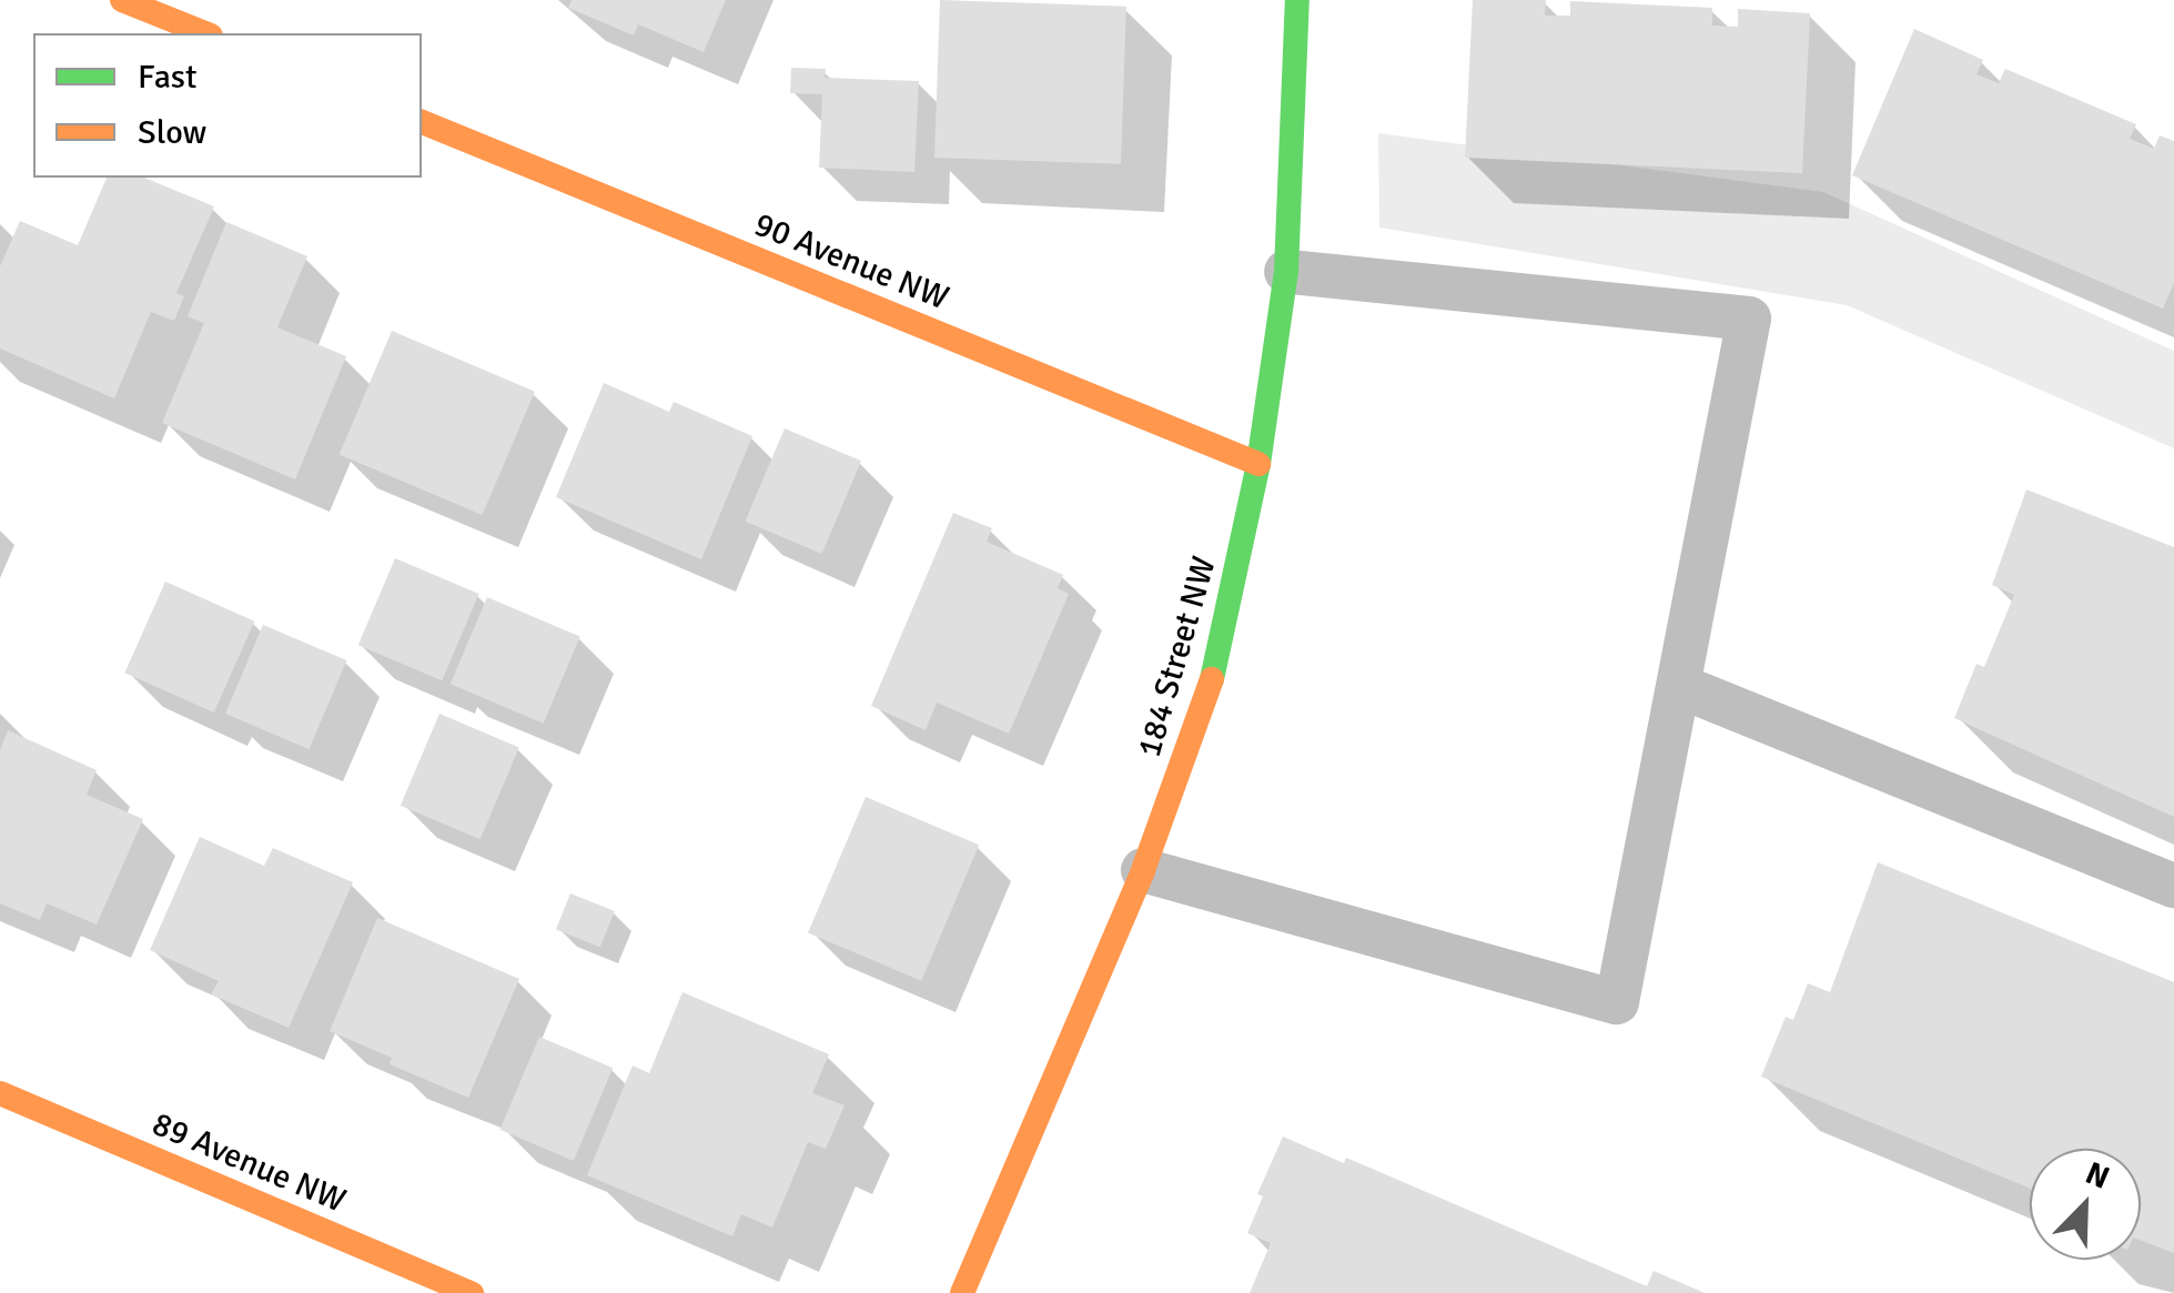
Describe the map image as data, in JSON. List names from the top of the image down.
{
  "streets": {
    "street": ["90 Avenue NW", "184 Street NW", "89 Avenue NW"]
  },
  "crossings": [
    ["90 Avenue NW", "184 Street NW"]
  ],
  "legend": ["Fast", "Slow"],
  "north": "top right"
}
